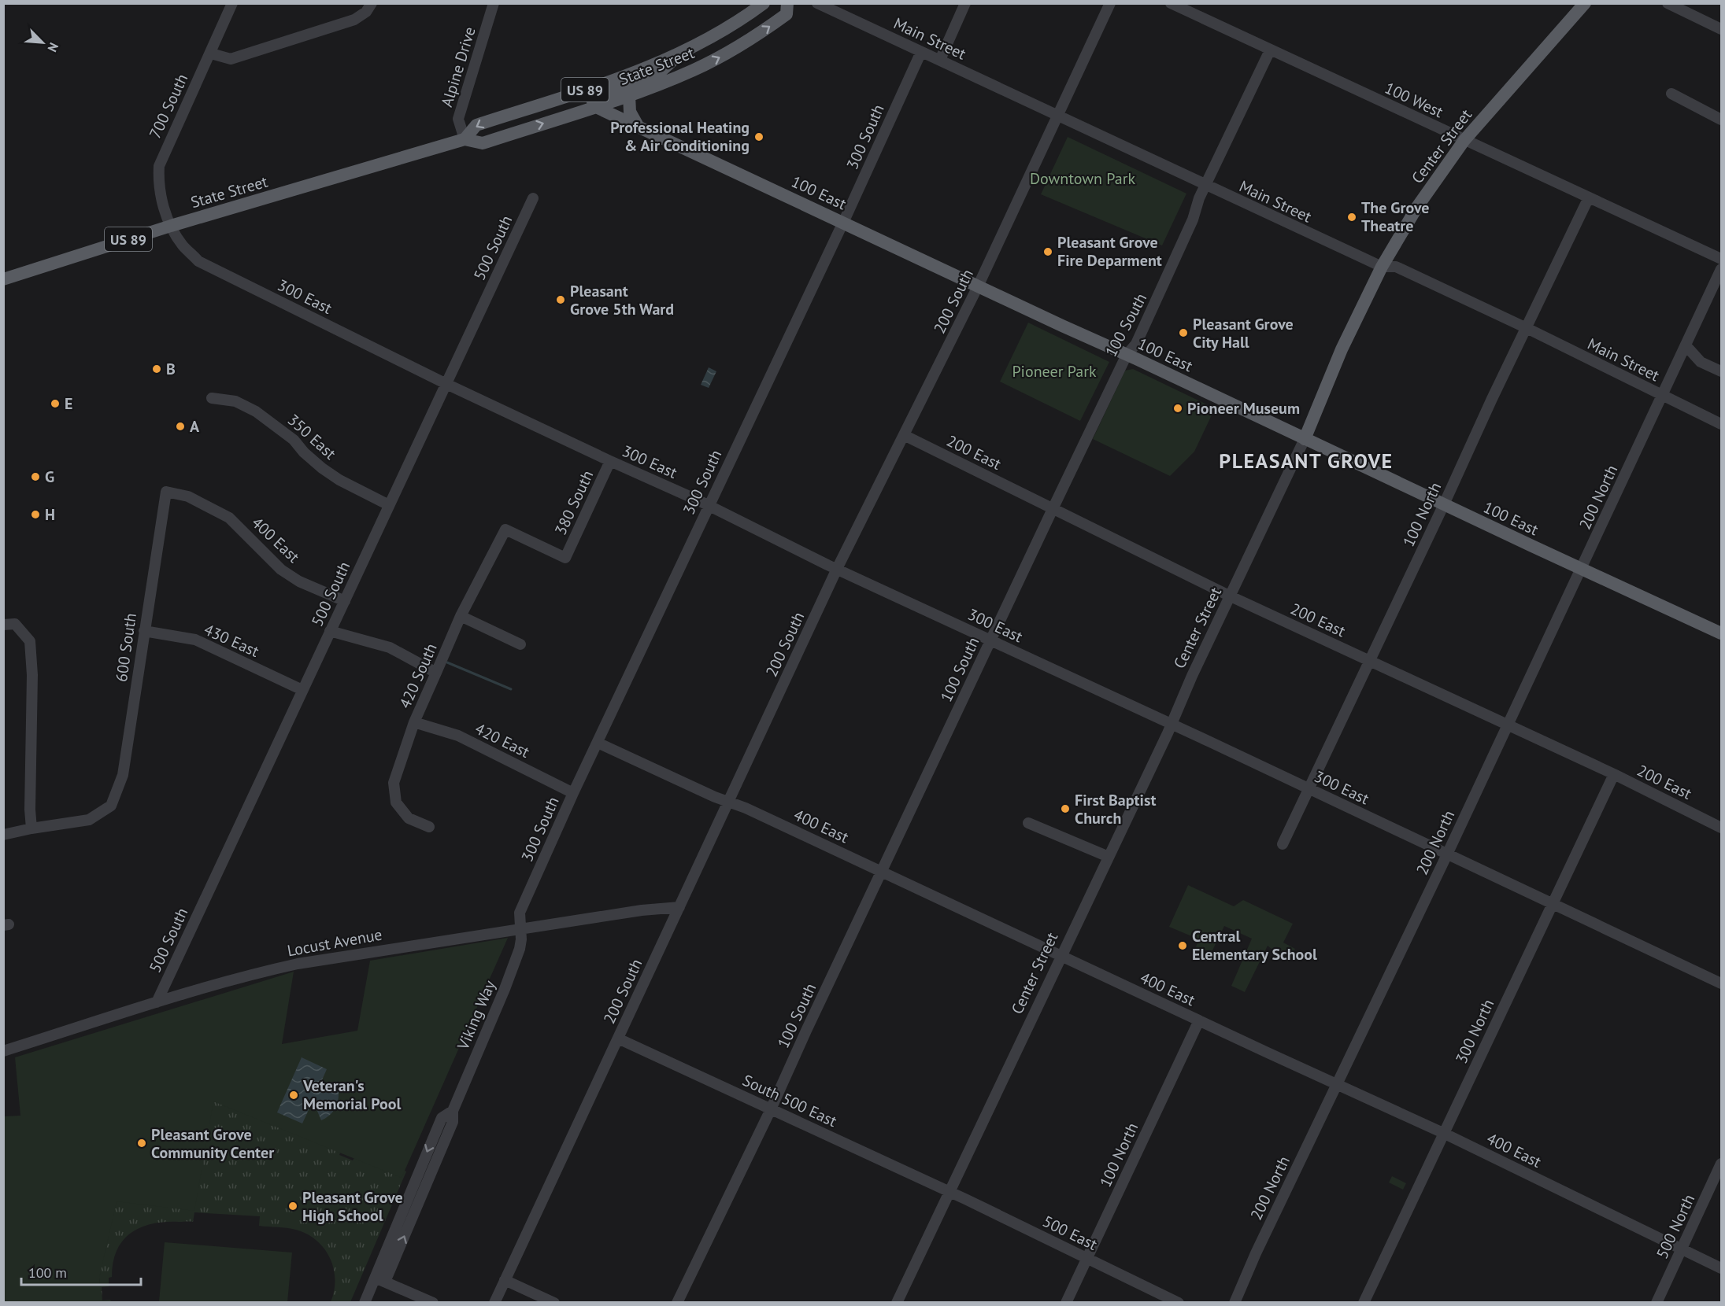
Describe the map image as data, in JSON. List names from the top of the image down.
{
  "streets": {
    "main road": [
      "State Street",
      "US 89",
      "Center Street",
      "100 East"
    ],
    "street": [
      "Main Street",
      "Alpine Drive",
      "100 West",
      "700 South",
      "300 South",
      "500 South",
      "300 East",
      "200 South",
      "100 South",
      "350 East",
      "200 East",
      "200 North",
      "380 South",
      "100 North",
      "400 East",
      "430 East",
      "600 South",
      "420 South",
      "420 East",
      "Locust Avenue",
      "Viking Way",
      "300 North",
      "South 500 East",
      "500 North",
      "500 East"
    ]
  },
  "crossings": [
    ["Main Street", "300 South"],
    ["Main Street", "Center Street"],
    ["Main Street", "200 South"],
    ["Main Street", "100 South"],
    ["Main Street", "200 North"],
    ["Main Street", "100 North"],
    ["State Street", "Alpine Drive"],
    ["State Street", "700 South"],
    ["State Street", "100 East"],
    ["State Street", "300 East"],
    ["100 West", "Center Street"],
    ["100 West", "100 South"],
    ["100 West", "100 North"],
    ["700 South", "300 East"],
    ["300 South", "100 East"],
    ["300 South", "300 East"],
    ["300 South", "400 East"],
    ["300 South", "420 East"],
    ["300 South", "Locust Avenue"],
    ["300 South", "Viking Way"],
    ["Center Street", "100 East"],
    ["Center Street", "300 East"],
    ["Center Street", "200 East"],
    ["Center Street", "400 East"],
    ["Center Street", "South 500 East"],
    ["Center Street", "500 East"],
    ["100 East", "200 South"],
    ["100 East", "100 South"],
    ["100 East", "200 North"],
    ["100 East", "100 North"],
    ["500 South", "300 East"],
    ["500 South", "350 East"],
    ["500 South", "400 East"],
    ["500 South", "430 East"],
    ["500 South", "Locust Avenue"],
    ["300 East", "200 South"],
    ["300 East", "100 South"],
    ["300 East", "200 North"],
    ["300 East", "380 South"],
    ["300 East", "100 North"],
    ["300 East", "300 North"],
    ["200 South", "200 East"],
    ["200 South", "400 East"],
    ["200 South", "Locust Avenue"],
    ["200 South", "South 500 East"],
    ["100 South", "200 East"],
    ["100 South", "400 East"],
    ["100 South", "South 500 East"],
    ["200 East", "200 North"],
    ["200 East", "100 North"],
    ["200 East", "300 North"],
    ["200 North", "400 East"],
    ["380 South", "420 South"],
    ["100 North", "400 East"],
    ["100 North", "500 East"],
    ["400 East", "600 South"],
    ["400 East", "300 North"],
    ["400 East", "500 North"],
    ["430 East", "600 South"],
    ["420 South", "420 East"],
    ["Locust Avenue", "Viking Way"],
    ["South 500 East", "500 East"]
  ],
  "districts": ["PLEASANT GROVE"],
  "parks": ["Downtown Park", "Pioneer Park"],
  "places": [
    "Professional Heating & Air Conditioning",
    "The Grove Theatre",
    "Pleasant Grove Fire Deparment",
    "Pleasant Grove 5th Ward",
    "Pleasant Grove City Hall",
    "B",
    "E",
    "Pioneer Museum",
    "A",
    "G",
    "H",
    "First Baptist Church",
    "Central Elementary School",
    "Veteran's Memorial Pool",
    "Pleasant Grove Community Center",
    "Pleasant Grove High School"
  ],
  "scale_bar": "100 m",
  "north": "bottom right"
}
